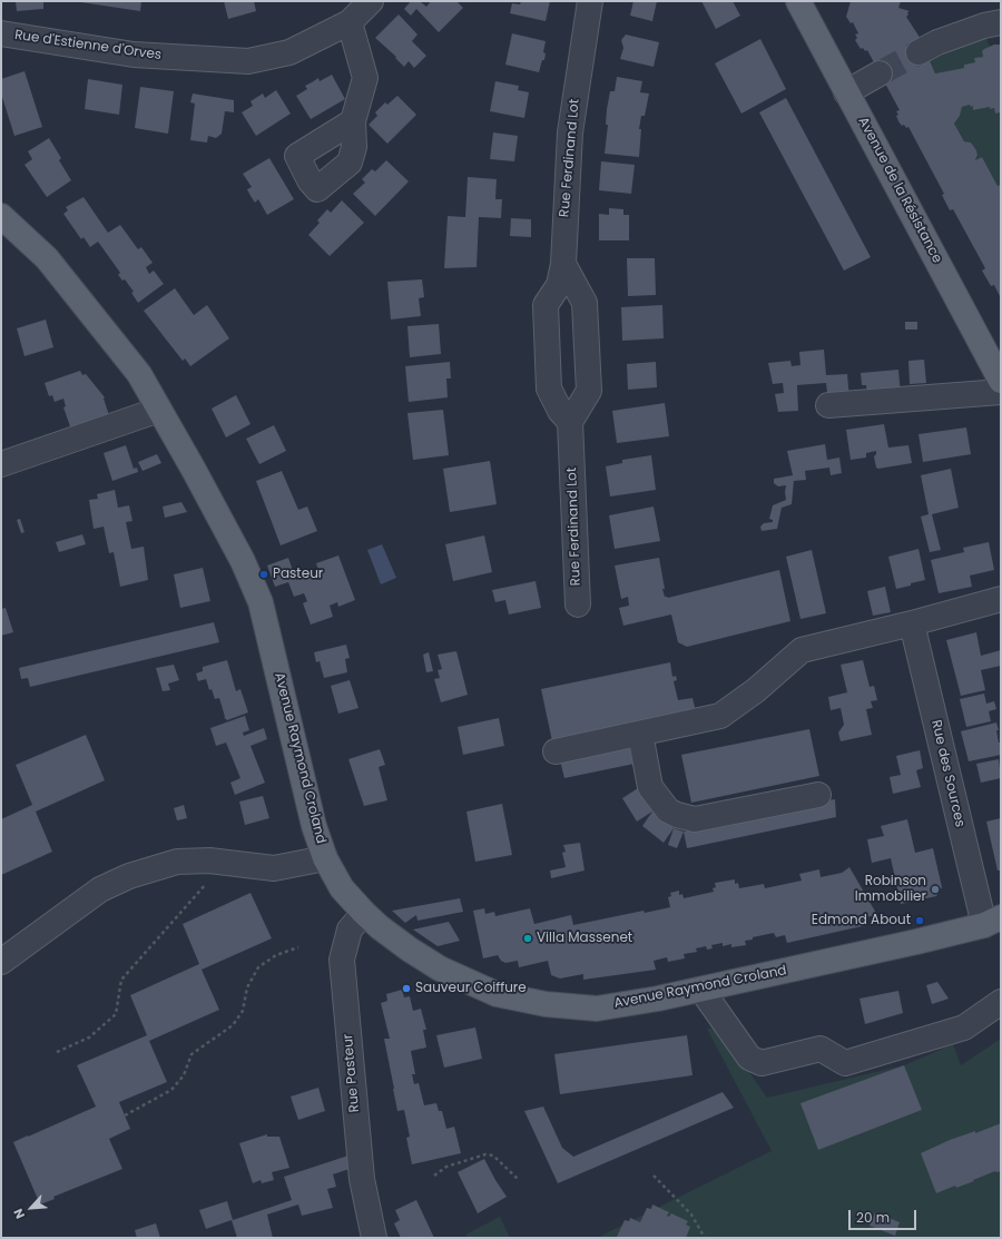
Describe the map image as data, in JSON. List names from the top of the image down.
{
  "streets": {
    "main road": ["Avenue de la Résistance", "Avenue Raymond Croland"],
    "street": [
      "Rue d'Estienne d'Orves",
      "Rue Ferdinand Lot",
      "Rue des Sources",
      "Rue Pasteur"
    ]
  },
  "crossings": [
    ["Avenue Raymond Croland", "Rue des Sources"],
    ["Avenue Raymond Croland", "Rue Pasteur"]
  ],
  "places": [
    "Pasteur",
    "Robinson Immobilier",
    "Edmond About",
    "Villa Massenet",
    "Sauveur Coiffure"
  ],
  "scale_bar": "20 m",
  "north": "bottom left"
}
